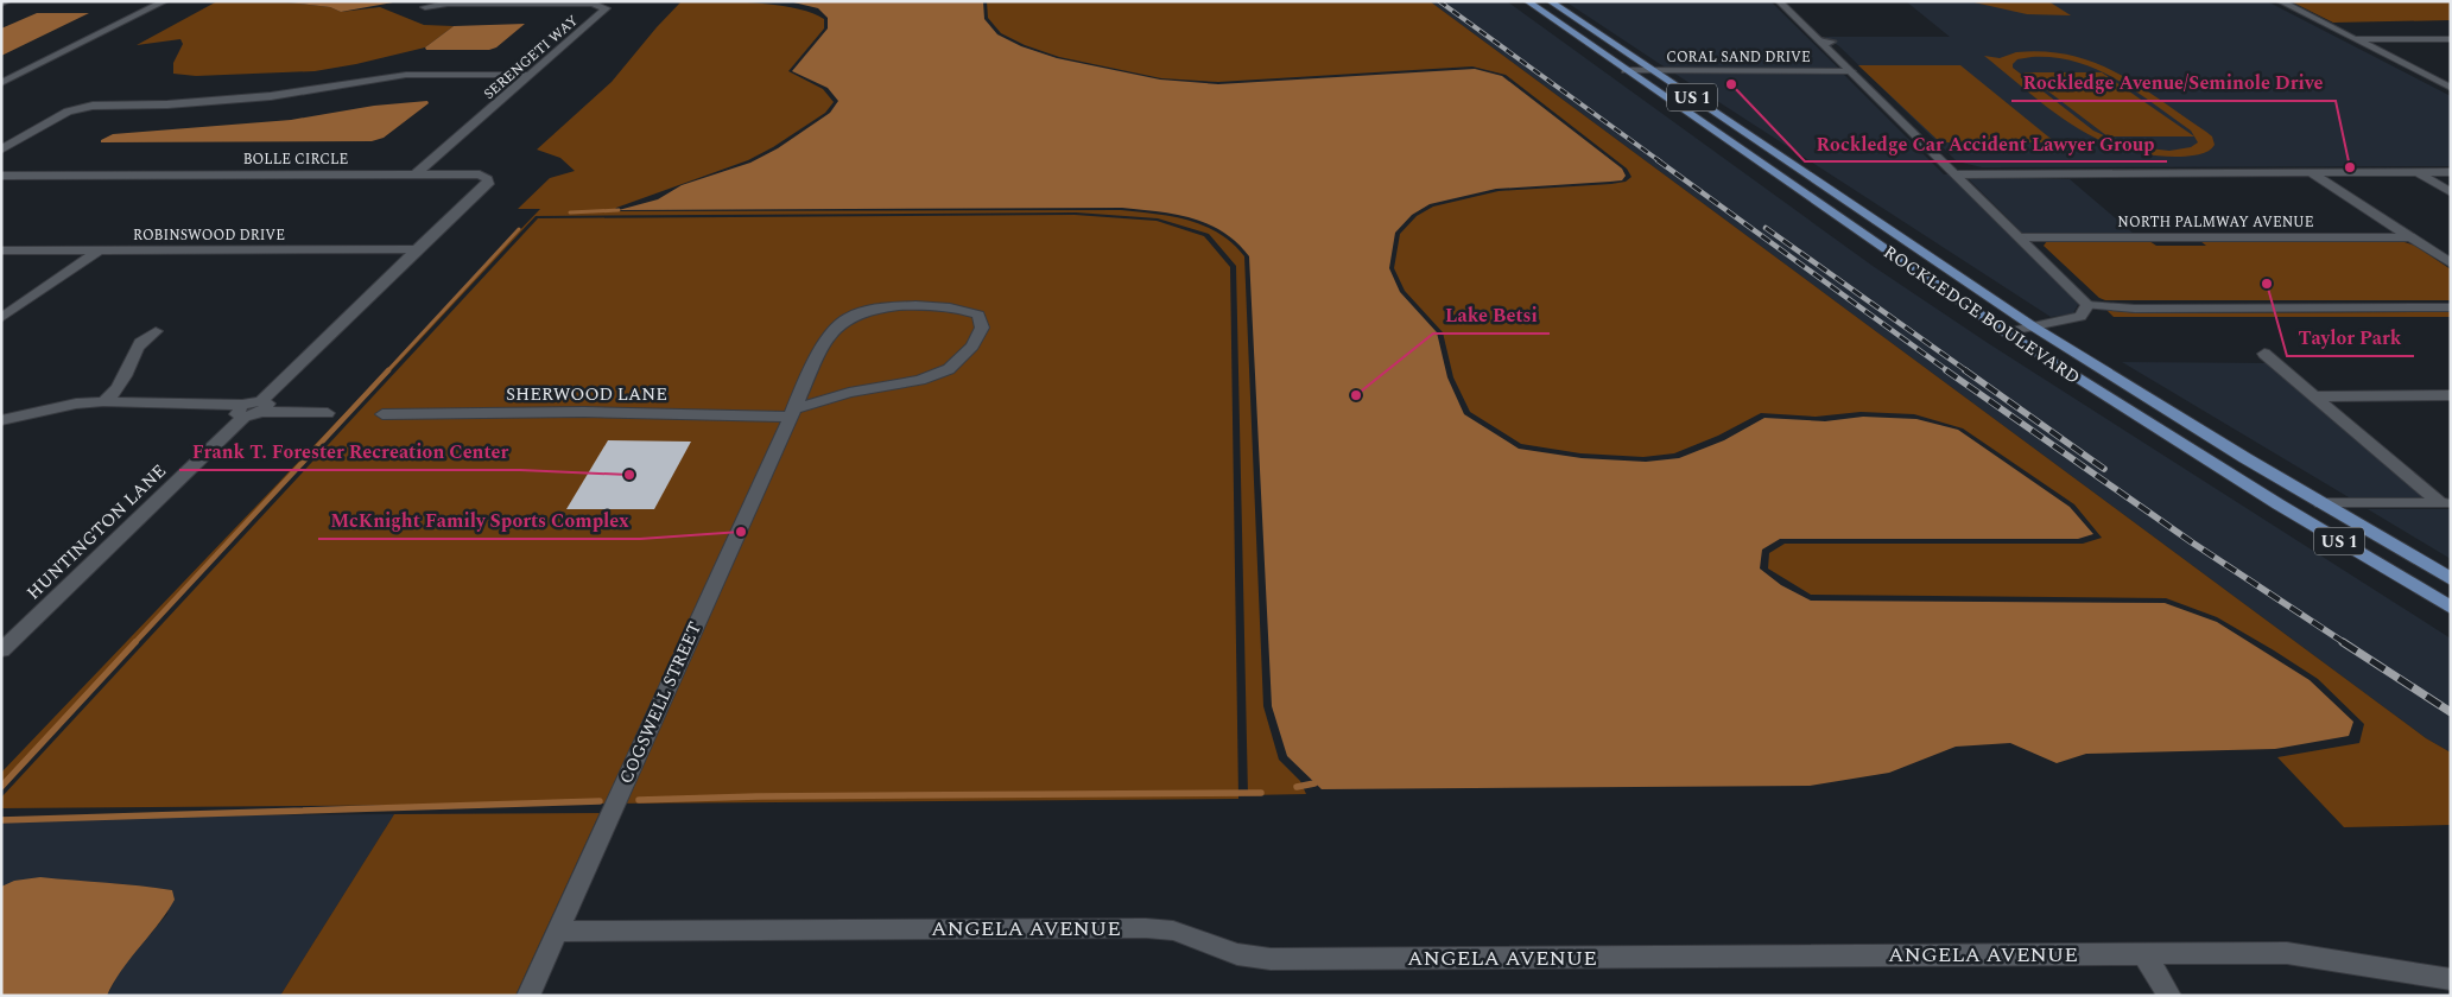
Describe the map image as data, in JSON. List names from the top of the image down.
{
  "streets": {
    "main road": ["US 1", "ROCKLEDGE BOULEVARD"],
    "street": [
      "SERENGETI WAY",
      "CORAL SAND DRIVE",
      "BOLLE CIRCLE",
      "NORTH PALMWAY AVENUE",
      "ROBINSWOOD DRIVE",
      "SHERWOOD LANE",
      "HUNTINGTON LANE",
      "COGSWELL STREET",
      "ANGELA AVENUE"
    ]
  },
  "crossings": [
    ["SERENGETI WAY", "BOLLE CIRCLE"],
    ["CORAL SAND DRIVE", "ROCKLEDGE BOULEVARD"],
    ["BOLLE CIRCLE", "ROBINSWOOD DRIVE"],
    ["SHERWOOD LANE", "COGSWELL STREET"],
    ["COGSWELL STREET", "ANGELA AVENUE"]
  ],
  "places": [
    "Rockledge Car Accident Lawyer Group",
    "Rockledge Avenue/Seminole Drive",
    "Taylor Park",
    "Lake Betsi",
    "Frank T. Forester Recreation Center",
    "McKnight Family Sports Complex"
  ]
}
